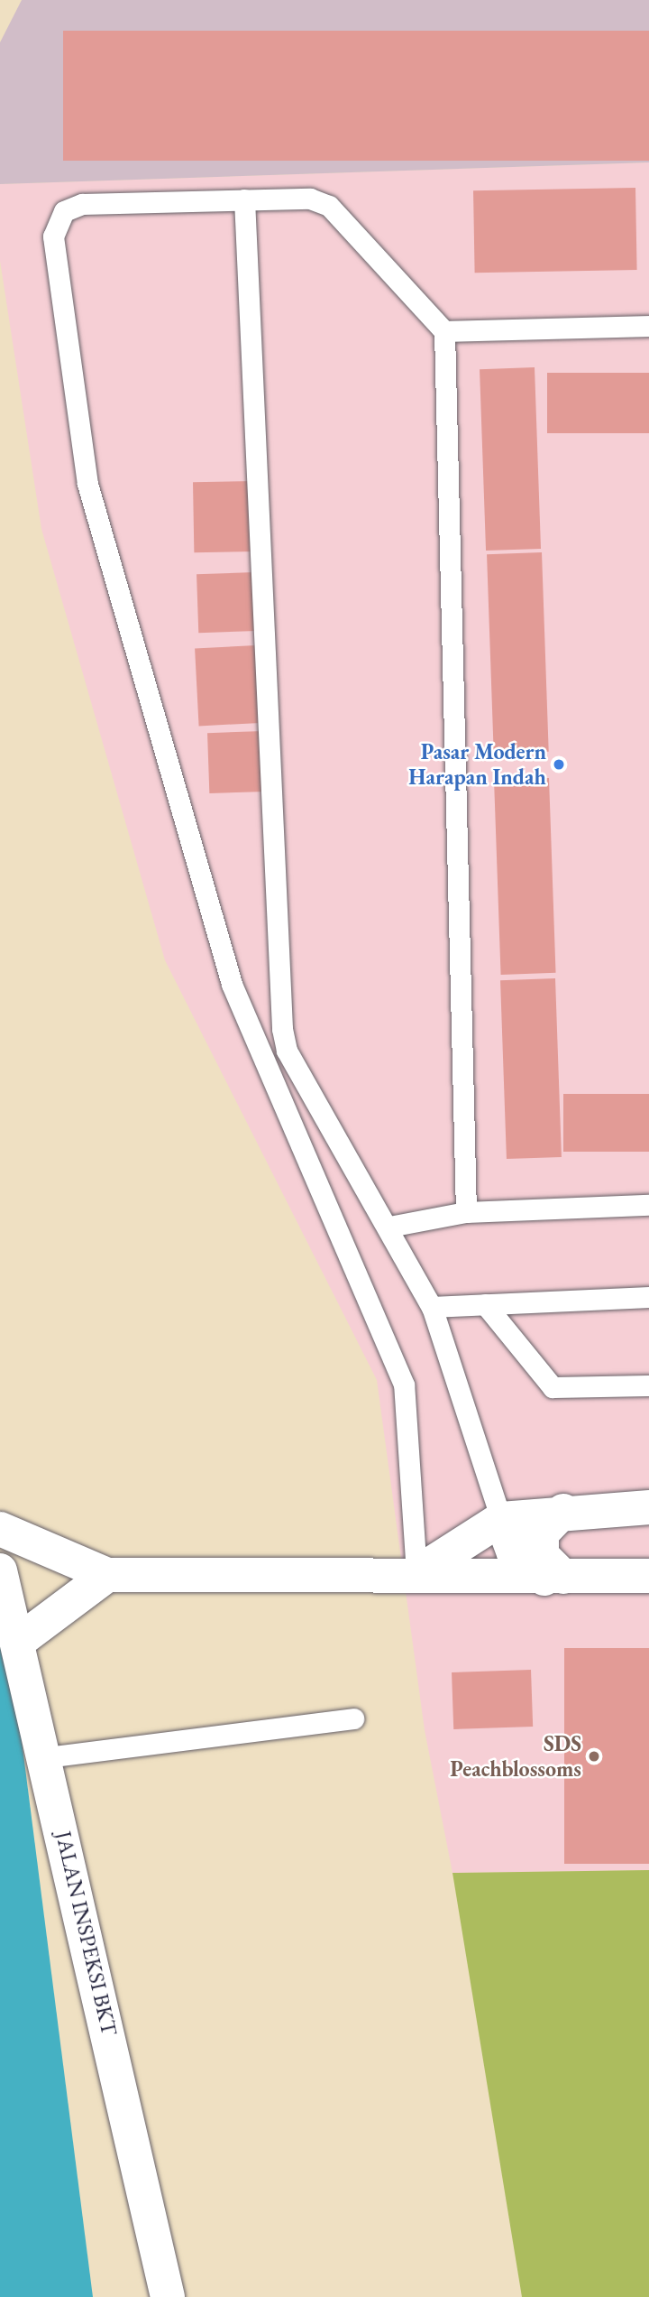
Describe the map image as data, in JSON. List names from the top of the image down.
{
  "streets": {
    "street": ["JALAN INSPEKSI BKT"]
  },
  "places": ["Pasar Modern Harapan Indah", "SDS Peachblossoms"]
}
